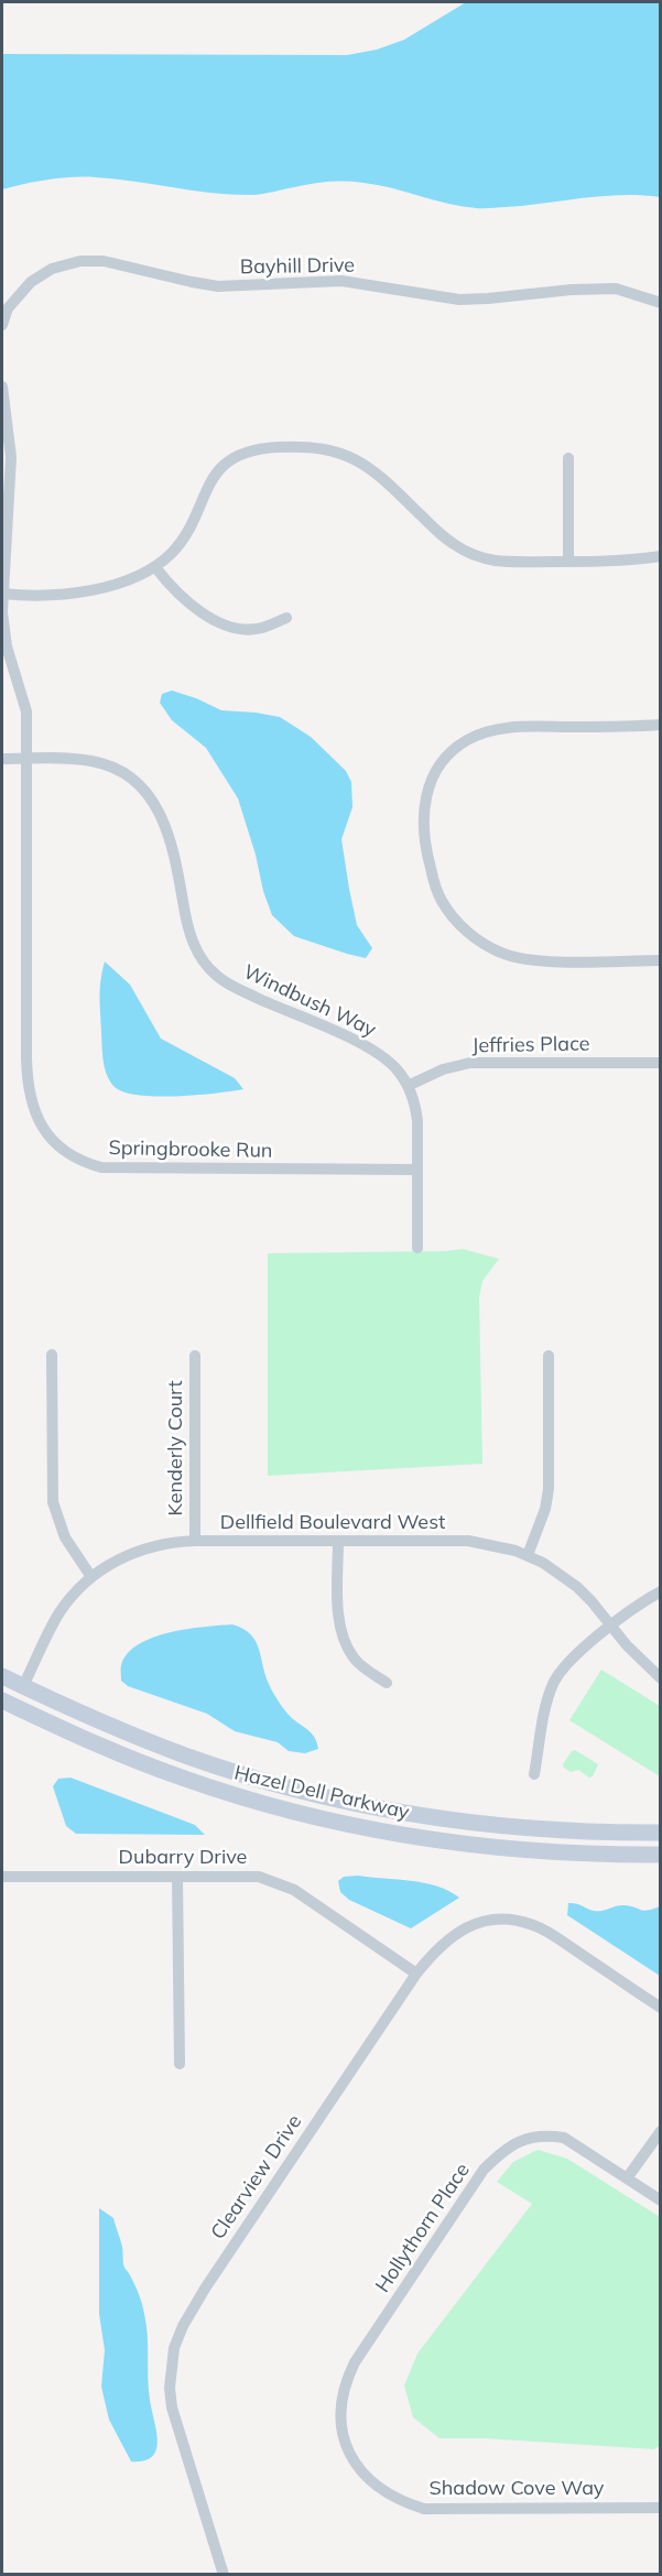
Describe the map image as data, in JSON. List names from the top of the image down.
{
  "streets": {
    "main road": ["Hazel Dell Parkway"],
    "street": [
      "Bayhill Drive",
      "Windbush Way",
      "Jeffries Place",
      "Springbrooke Run",
      "Kenderly Court",
      "Dellfield Boulevard West",
      "Dubarry Drive",
      "Clearview Drive",
      "Hollythorn Place",
      "Shadow Cove Way"
    ]
  },
  "crossings": [
    ["Windbush Way", "Jeffries Place"],
    ["Windbush Way", "Springbrooke Run"],
    ["Kenderly Court", "Dellfield Boulevard West"],
    ["Dellfield Boulevard West", "Hazel Dell Parkway"],
    ["Dubarry Drive", "Clearview Drive"],
    ["Hollythorn Place", "Shadow Cove Way"]
  ]
}
